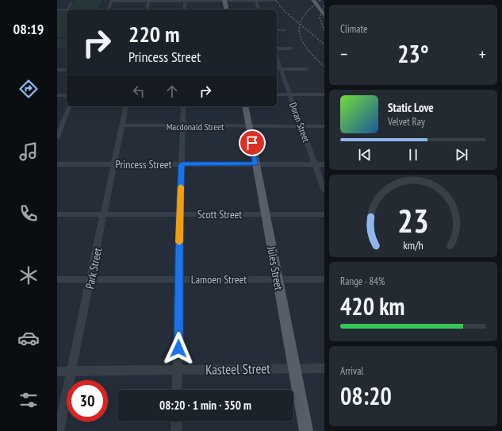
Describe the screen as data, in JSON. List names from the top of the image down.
{
  "streets": {
    "main road": ["Jules Street"],
    "street": [
      "Doran Street",
      "Macdonald Street",
      "Princess Street",
      "Scott Street",
      "Park Street",
      "Lamoen Street",
      "Kasteel Street"
    ]
  },
  "crossings": [
    ["Doran Street", "Macdonald Street"],
    ["Doran Street", "Princess Street"],
    ["Macdonald Street", "Park Street"],
    ["Macdonald Street", "Jules Street"],
    ["Princess Street", "Park Street"],
    ["Princess Street", "Jules Street"],
    ["Scott Street", "Park Street"],
    ["Scott Street", "Jules Street"],
    ["Park Street", "Lamoen Street"],
    ["Park Street", "Kasteel Street"],
    ["Jules Street", "Lamoen Street"],
    ["Jules Street", "Kasteel Street"]
  ],
  "page": {
    "tabs": "08:19",
    "tile": [
      "Climate",
      ["Range · 84%", "420 km"],
      ["Arrival", "08:20"]
    ],
    "turn": ["220 m", "Princess Street"],
    "heat": ["−", "23°", "+"],
    "song": ["Static Love", "Velvet Ray"],
    "limit": "30",
    "trip": "08:20 · 1 min · 350 m",
    "gauge": ["23", "km/h"]
  }
}
